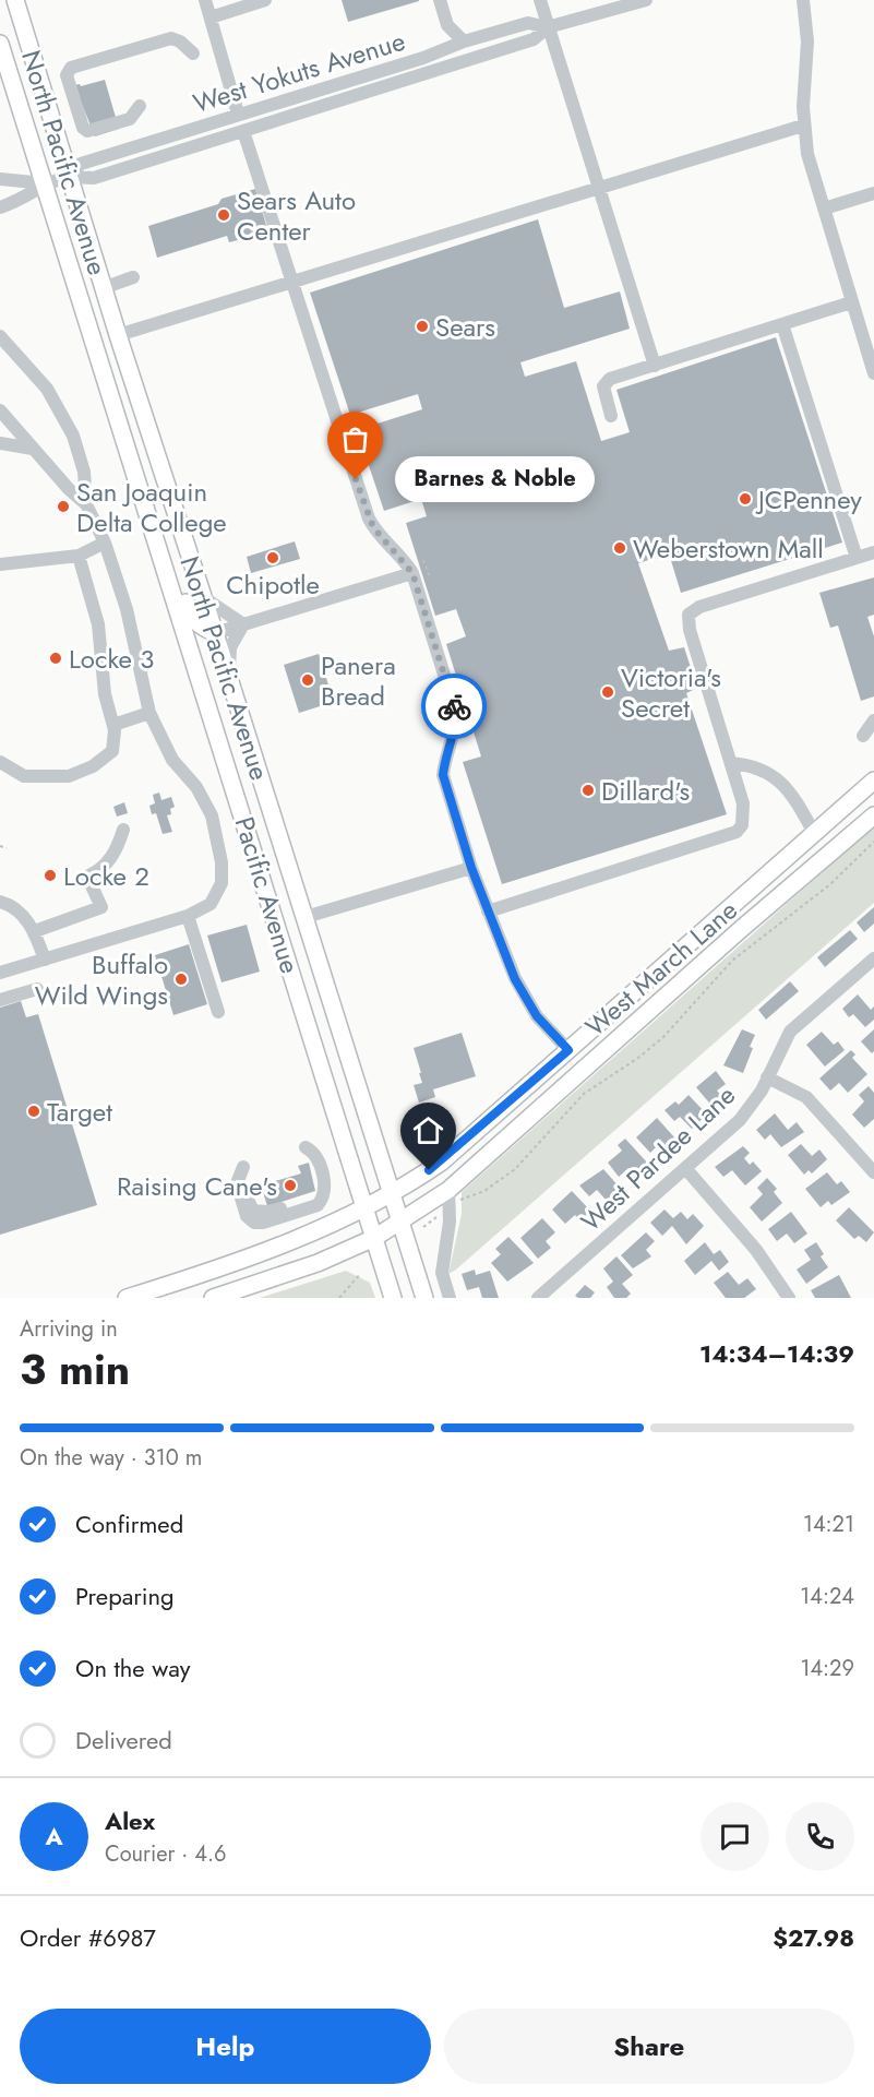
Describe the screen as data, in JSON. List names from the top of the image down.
{
  "streets": {
    "main road": ["North Pacific Avenue", "Pacific Avenue", "West March Lane"],
    "street": ["West Yokuts Avenue", "West Pardee Lane"]
  },
  "crossings": [
    ["West Yokuts Avenue", "North Pacific Avenue"],
    ["West Yokuts Avenue", "Pacific Avenue"],
    ["North Pacific Avenue", "West March Lane"],
    ["Pacific Avenue", "West March Lane"]
  ],
  "places": [
    "Sears Auto Center",
    "Sears",
    "Barnes & Noble",
    "JCPenney",
    "San Joaquin Delta College",
    "Weberstown Mall",
    "Chipotle",
    "Locke 3",
    "Panera Bread",
    "Victoria's Secret",
    "Dillard's",
    "Locke 2",
    "Buffalo Wild Wings",
    "Target",
    "Raising Cane's"
  ],
  "page": {
    "bubble": "Barnes & Noble",
    "heading": ["3 min", "Arriving in", "14:34–14:39"],
    "panel": [
      "Alex",
      "Courier · 4.6",
      "Order #6987",
      "$27.98"
    ],
    "bar": "On the way · 310 m",
    "list": [
      ["Confirmed", "14:21"],
      ["Preparing", "14:24"],
      ["On the way", "14:29"],
      "Delivered"
    ],
    "round": "A",
    "buttons": ["Help", "Share"]
  }
}
